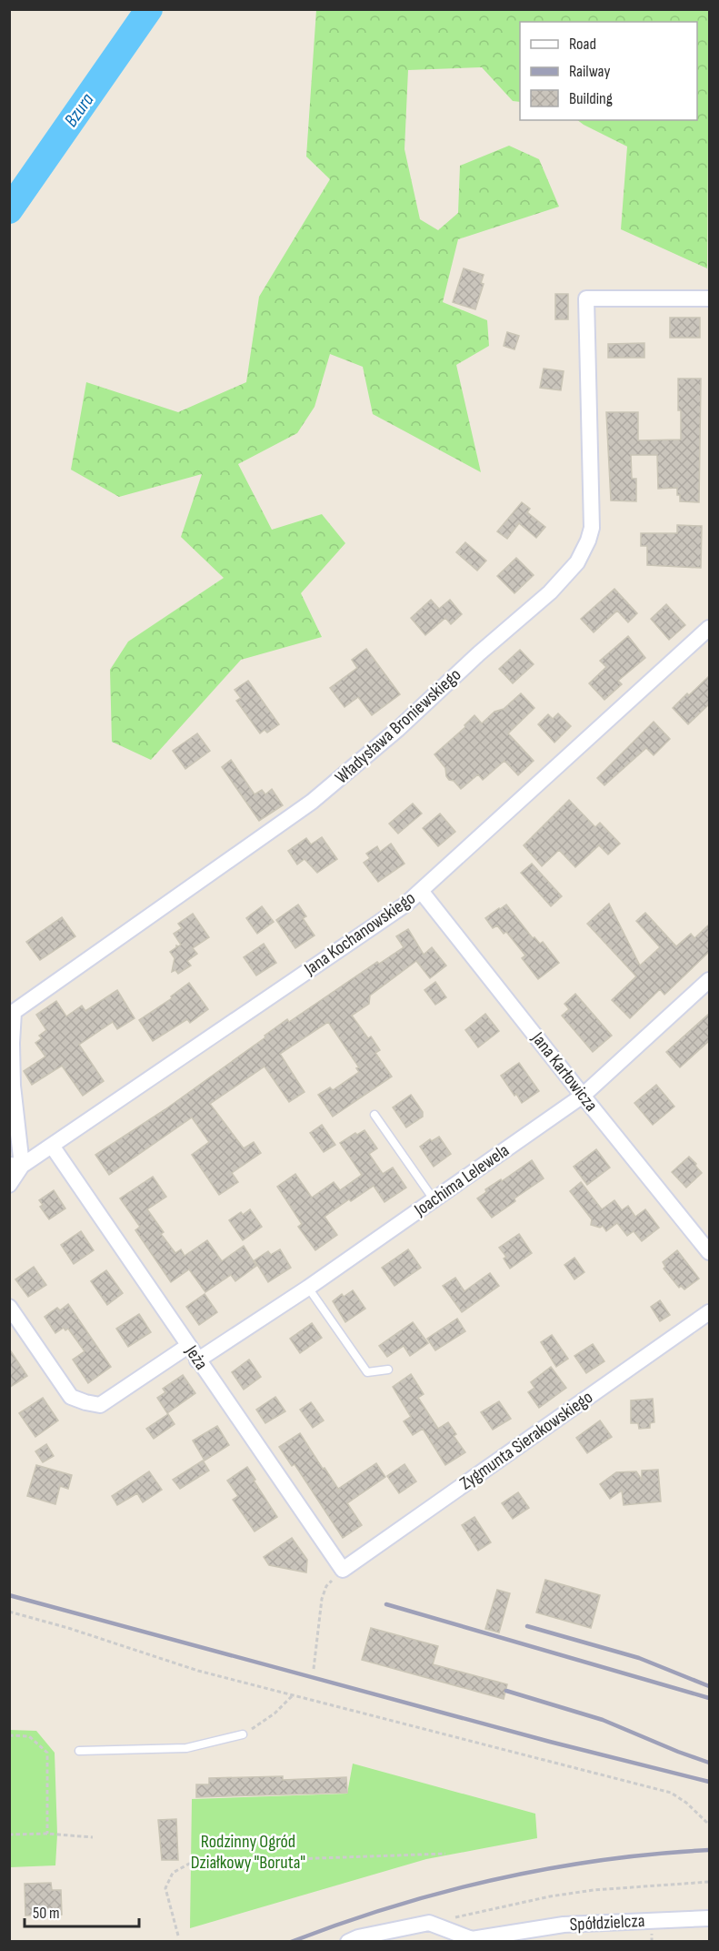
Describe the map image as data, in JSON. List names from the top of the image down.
{
  "streets": {
    "street": [
      "Władysława Broniewskiego",
      "Jana Kochanowskiego",
      "Jana Karłowicza",
      "Joachima Lelewela",
      "Jeża",
      "Zygmunta Sierakowskiego",
      "Spółdzielcza"
    ]
  },
  "crossings": [
    ["Władysława Broniewskiego", "Jana Kochanowskiego"],
    ["Jana Kochanowskiego", "Jana Karłowicza"],
    ["Jana Kochanowskiego", "Jeża"],
    ["Jana Karłowicza", "Joachima Lelewela"],
    ["Joachima Lelewela", "Jeża"],
    ["Jeża", "Zygmunta Sierakowskiego"]
  ],
  "water": ["Bzura"],
  "parks": ["Rodzinny Ogród Działkowy \"Boruta\""],
  "legend": ["Road", "Railway", "Building"],
  "scale_bar": "50 m"
}
